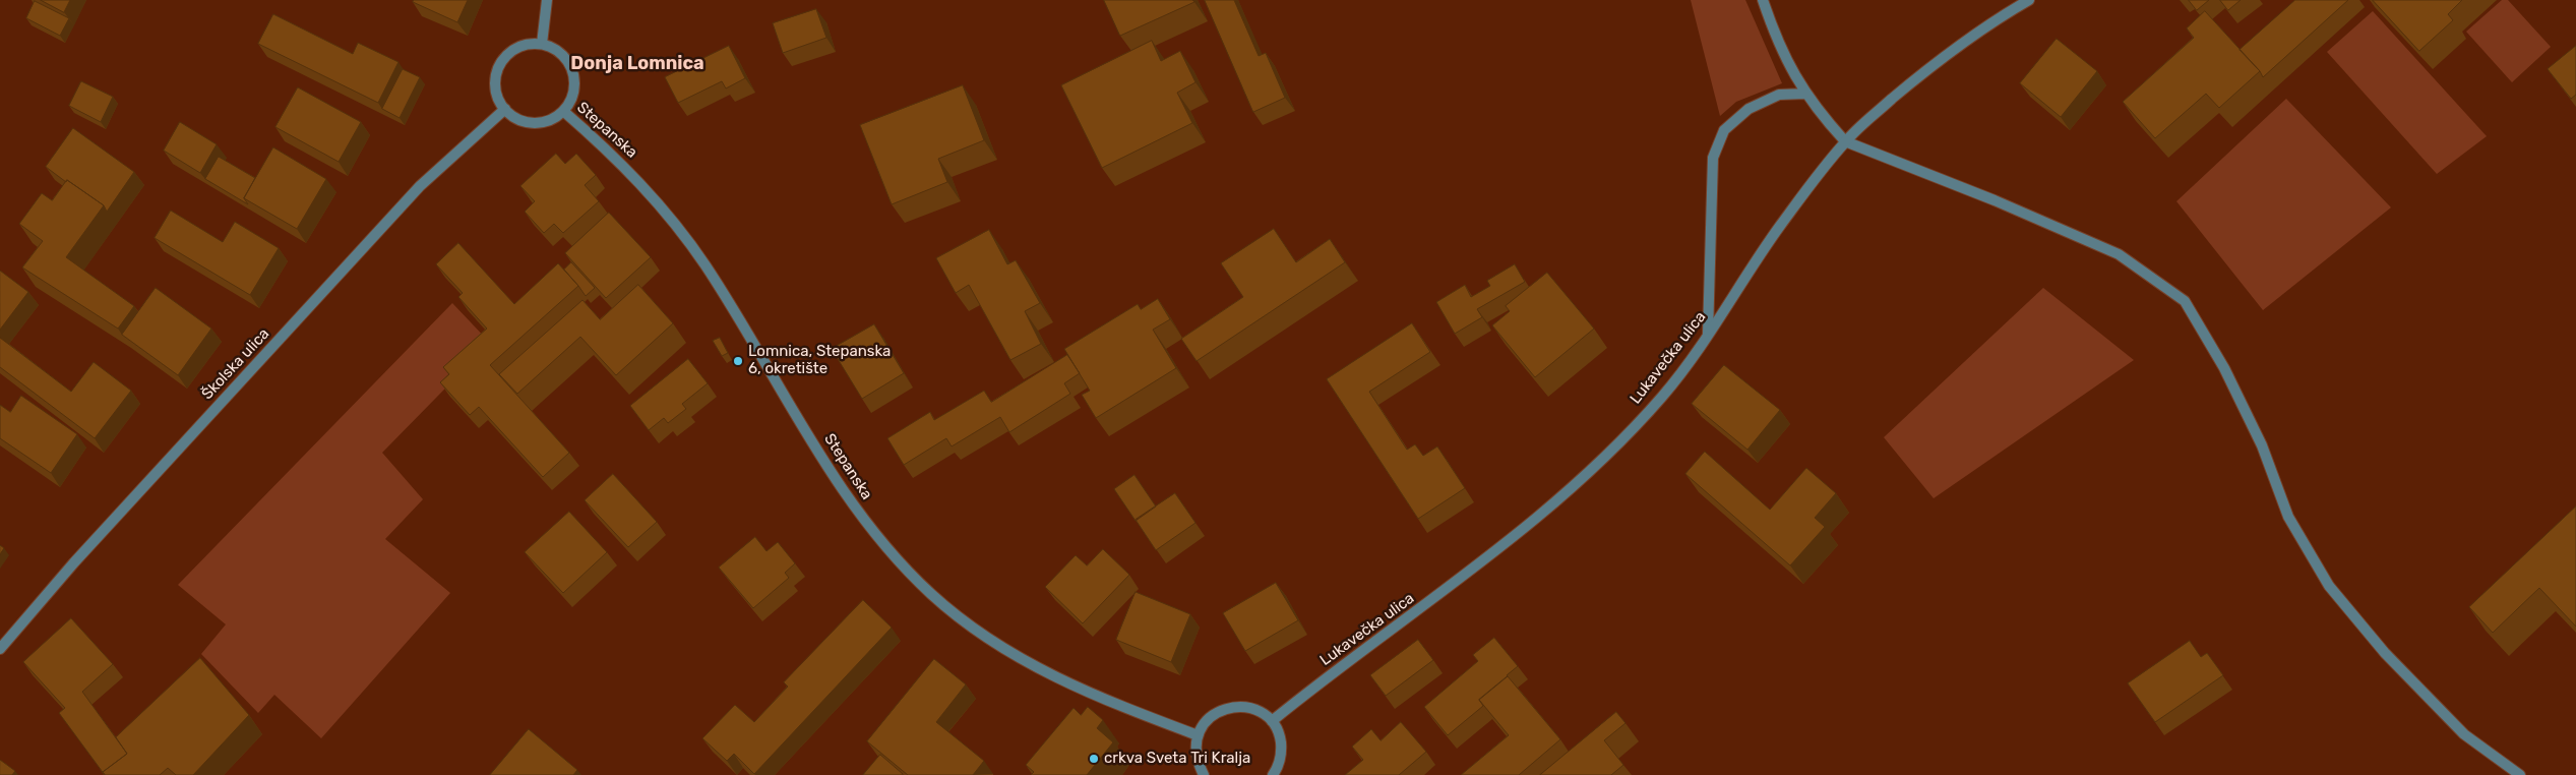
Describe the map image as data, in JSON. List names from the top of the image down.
{
  "streets": {
    "street": ["Stepanska", "Lukavečka ulica", "Školska ulica"]
  },
  "crossings": [
    ["Stepanska", "Školska ulica"]
  ],
  "districts": ["Donja Lomnica"],
  "places": ["Lomnica, Stepanska 6, okretište", "crkva Sveta Tri Kralja"]
}
